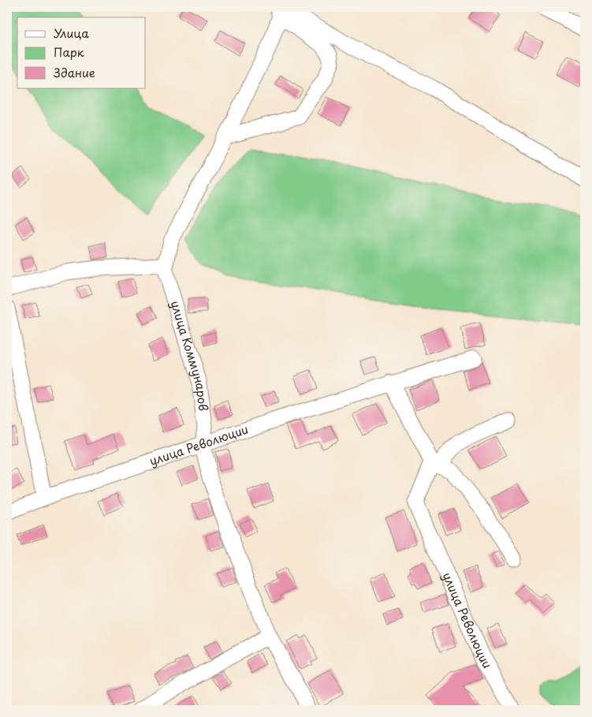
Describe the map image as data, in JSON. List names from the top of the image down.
{
  "streets": {
    "street": ["улица Коммунаров", "улица Революции"]
  },
  "crossings": [
    ["улица Коммунаров", "улица Революции"]
  ],
  "legend": ["Улица", "Парк", "Здание"]
}
